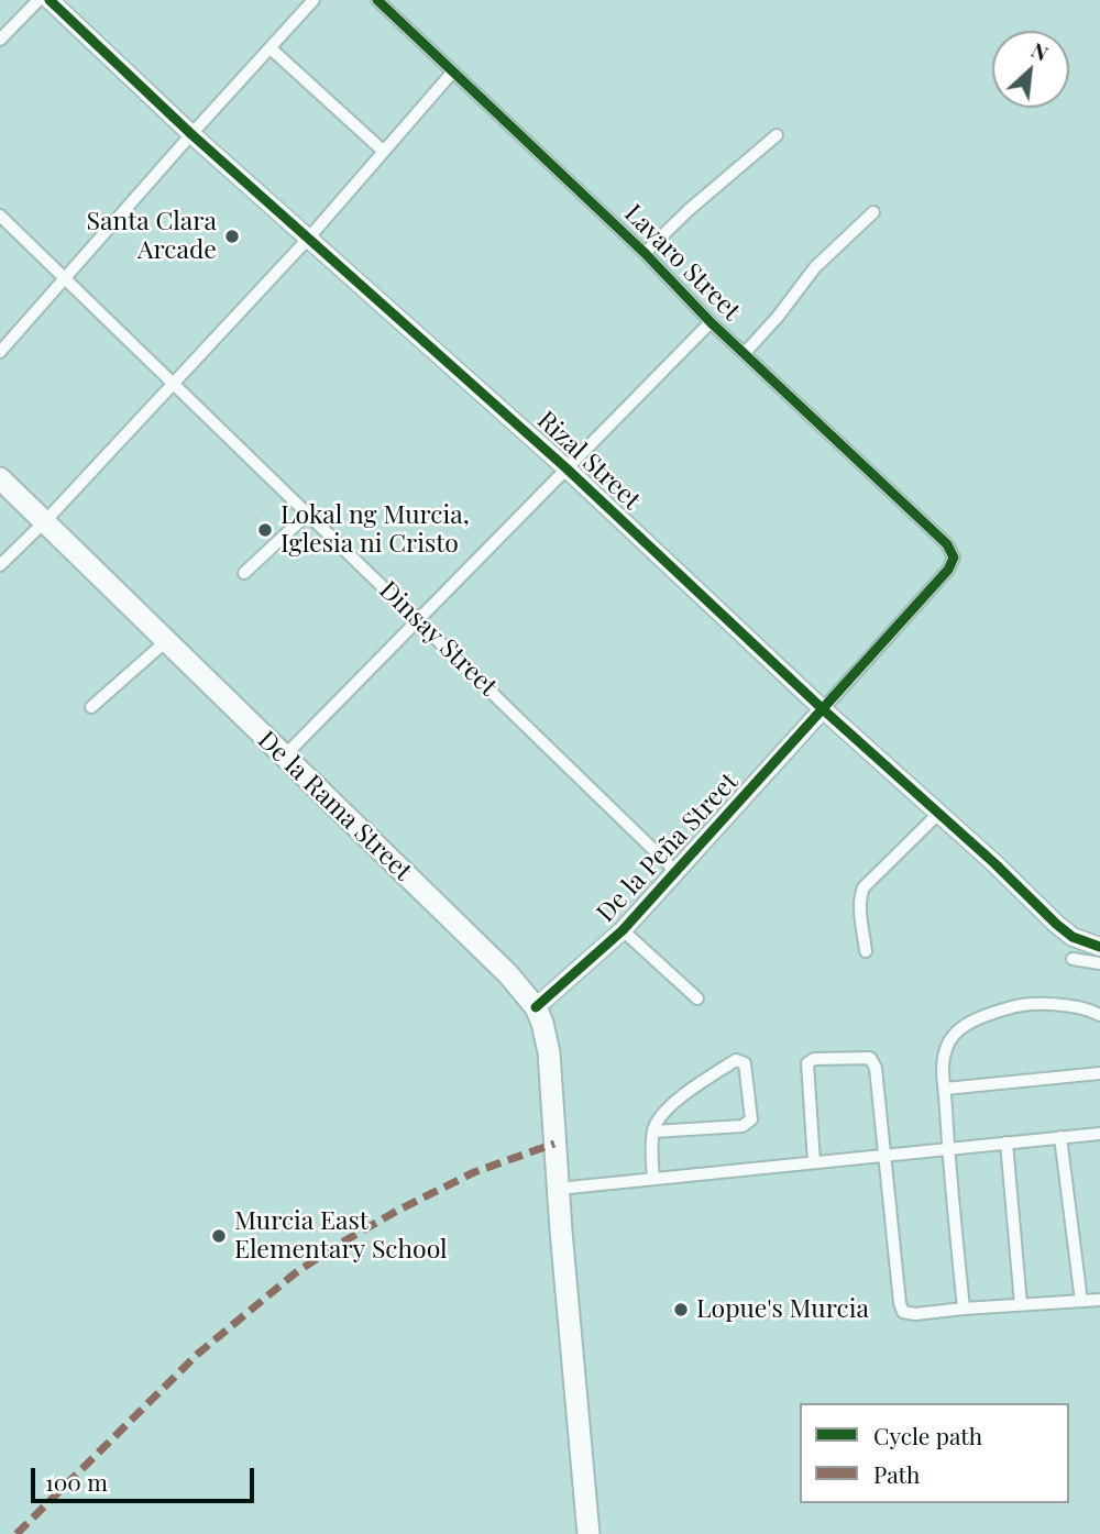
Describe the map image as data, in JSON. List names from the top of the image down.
{
  "streets": {
    "highway": ["De la Rama Street"],
    "street": [
      "Lavaro Street",
      "Rizal Street",
      "Dinsay Street",
      "De la Peña Street"
    ]
  },
  "crossings": [
    ["Lavaro Street", "Rizal Street"],
    ["Lavaro Street", "De la Peña Street"],
    ["Rizal Street", "De la Peña Street"],
    ["Dinsay Street", "De la Peña Street"],
    ["De la Rama Street", "De la Peña Street"]
  ],
  "places": [
    "Santa Clara Arcade",
    "Lokal ng Murcia, Iglesia ni Cristo",
    "Murcia East Elementary School",
    "Lopue's Murcia"
  ],
  "legend": ["Cycle path", "Path"],
  "scale_bar": "100 m",
  "north": "top right"
}
